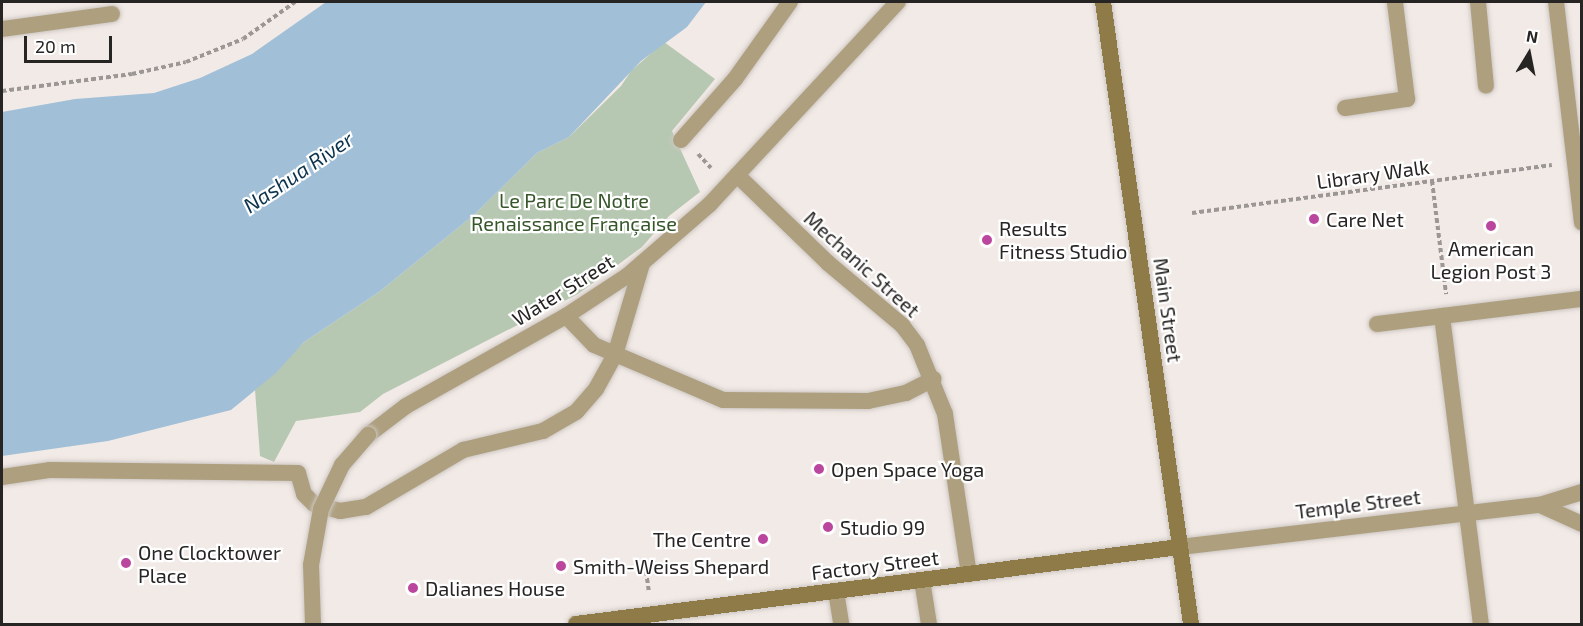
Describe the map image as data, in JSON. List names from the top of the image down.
{
  "streets": {
    "main road": ["Main Street", "Factory Street"],
    "street": ["Mechanic Street", "Water Street", "Temple Street"],
    "path": ["Library Walk"]
  },
  "crossings": [
    ["Mechanic Street", "Water Street"],
    ["Mechanic Street", "Factory Street"],
    ["Main Street", "Temple Street"],
    ["Main Street", "Factory Street"],
    ["Temple Street", "Factory Street"]
  ],
  "water": ["Nashua River"],
  "parks": ["Le Parc De Notre Renaissance Française"],
  "places": [
    "Care Net",
    "American Legion Post 3",
    "Results Fitness Studio",
    "Open Space Yoga",
    "Studio 99",
    "The Centre",
    "One Clocktower Place",
    "Smith-Weiss Shepard",
    "Dalianes House"
  ],
  "scale_bar": "20 m",
  "north": "top"
}
